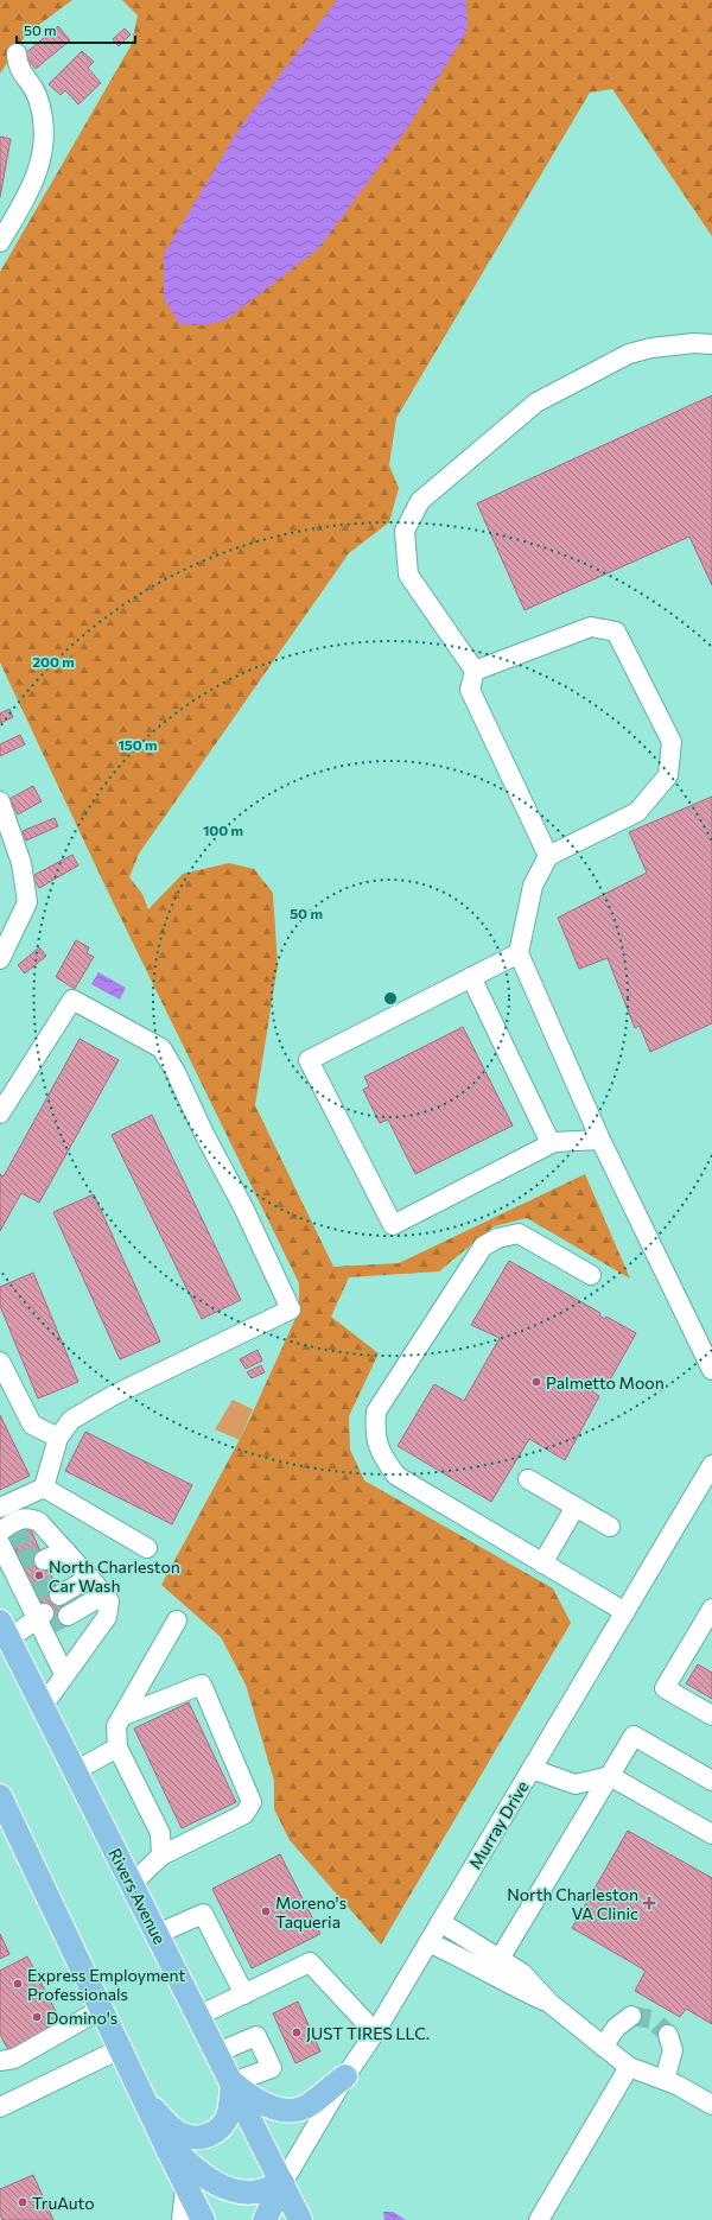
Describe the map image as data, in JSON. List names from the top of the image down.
{
  "streets": {
    "main road": ["Rivers Avenue"],
    "street": ["Murray Drive"]
  },
  "crossings": [
    ["Murray Drive", "Rivers Avenue"]
  ],
  "places": {
    "other": [
      "Palmetto Moon",
      "North Charleston Car Wash",
      "Moreno's Taqueria",
      "Express Employment Professionals",
      "Domino's",
      "JUST TIRES LLC.",
      "TruAuto"
    ],
    "health": ["North Charleston VA Clinic"]
  },
  "scale_bar": "50 m",
  "rings": [
    "200 m",
    "150 m",
    "100 m",
    "50 m"
  ]
}
